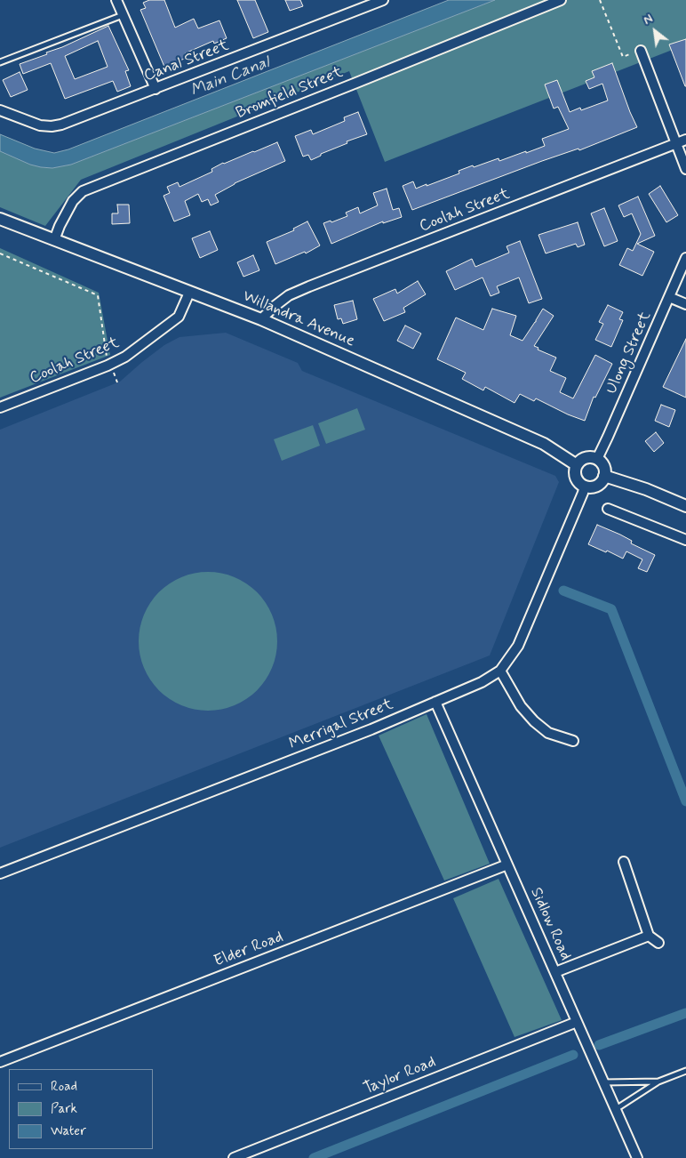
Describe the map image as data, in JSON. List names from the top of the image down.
{
  "streets": {
    "street": [
      "Canal Street",
      "Bromfield Street",
      "Coolah Street",
      "Willandra Avenue",
      "Ulong Street",
      "Merrigal Street",
      "Sidlow Road",
      "Elder Road",
      "Taylor Road"
    ]
  },
  "crossings": [
    ["Bromfield Street", "Willandra Avenue"],
    ["Coolah Street", "Willandra Avenue"],
    ["Willandra Avenue", "Ulong Street"],
    ["Willandra Avenue", "Merrigal Street"],
    ["Ulong Street", "Merrigal Street"],
    ["Merrigal Street", "Sidlow Road"],
    ["Sidlow Road", "Elder Road"],
    ["Sidlow Road", "Taylor Road"]
  ],
  "water": ["Main Canal"],
  "legend": ["Road", "Park", "Water"],
  "north": "top left"
}
